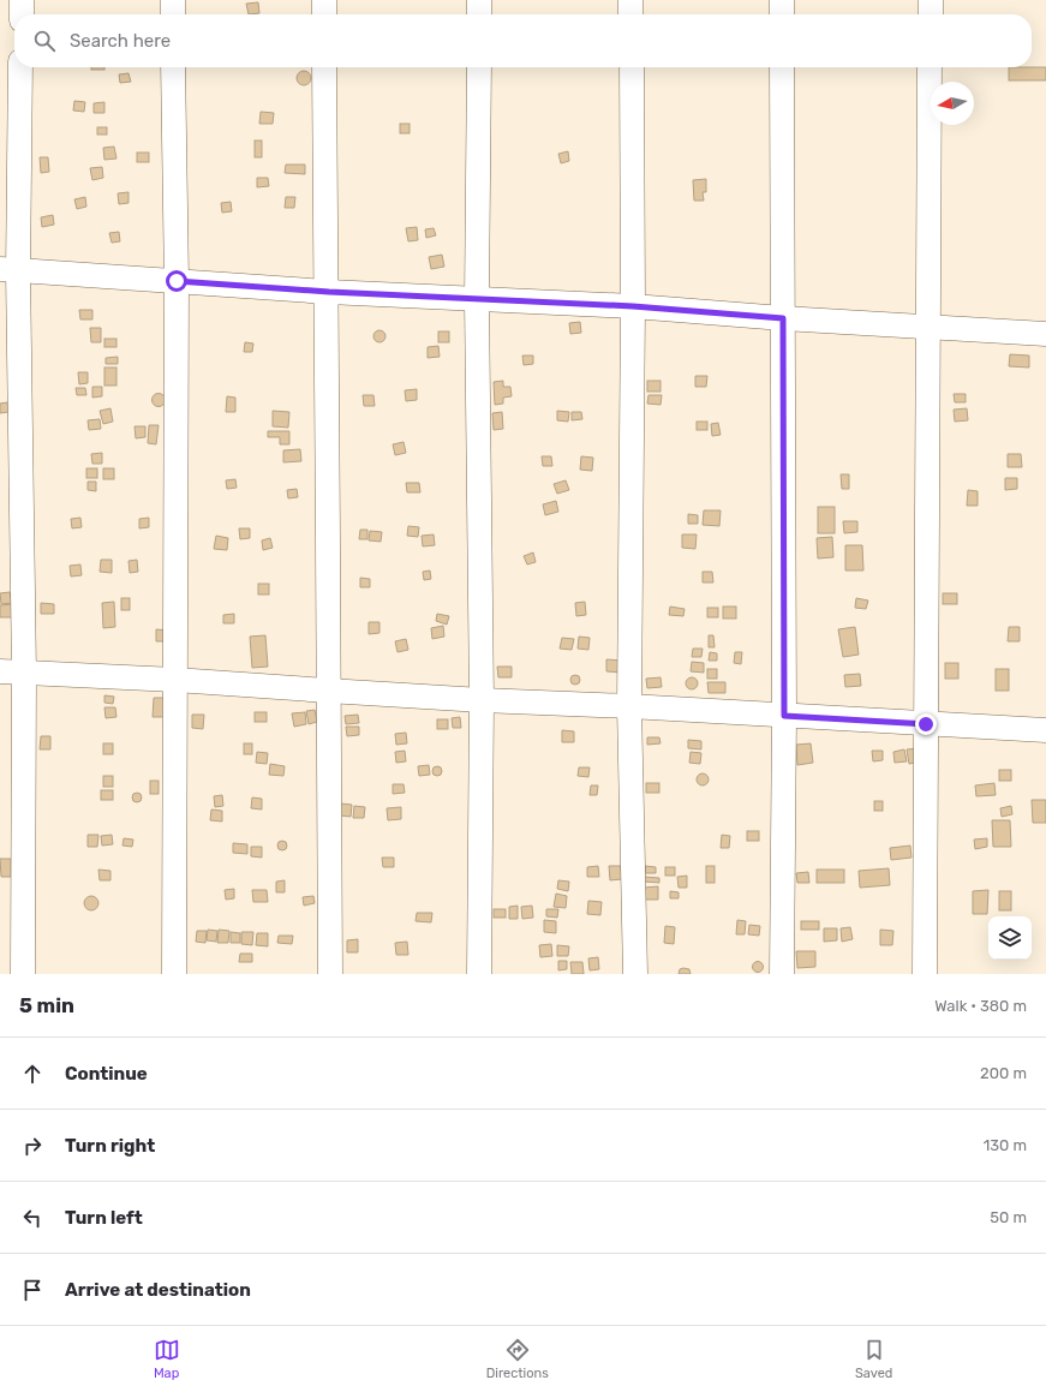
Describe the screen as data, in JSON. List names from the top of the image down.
{
  "north": "left",
  "page": {
    "search": "Search here",
    "heading": ["5 min", "Walk · 380 m"],
    "list": [
      ["Continue", "200 m"],
      ["Turn right", "130 m"],
      ["Turn left", "50 m"],
      "Arrive at destination"
    ],
    "nav": ["Map", "Directions", "Saved"]
  }
}
